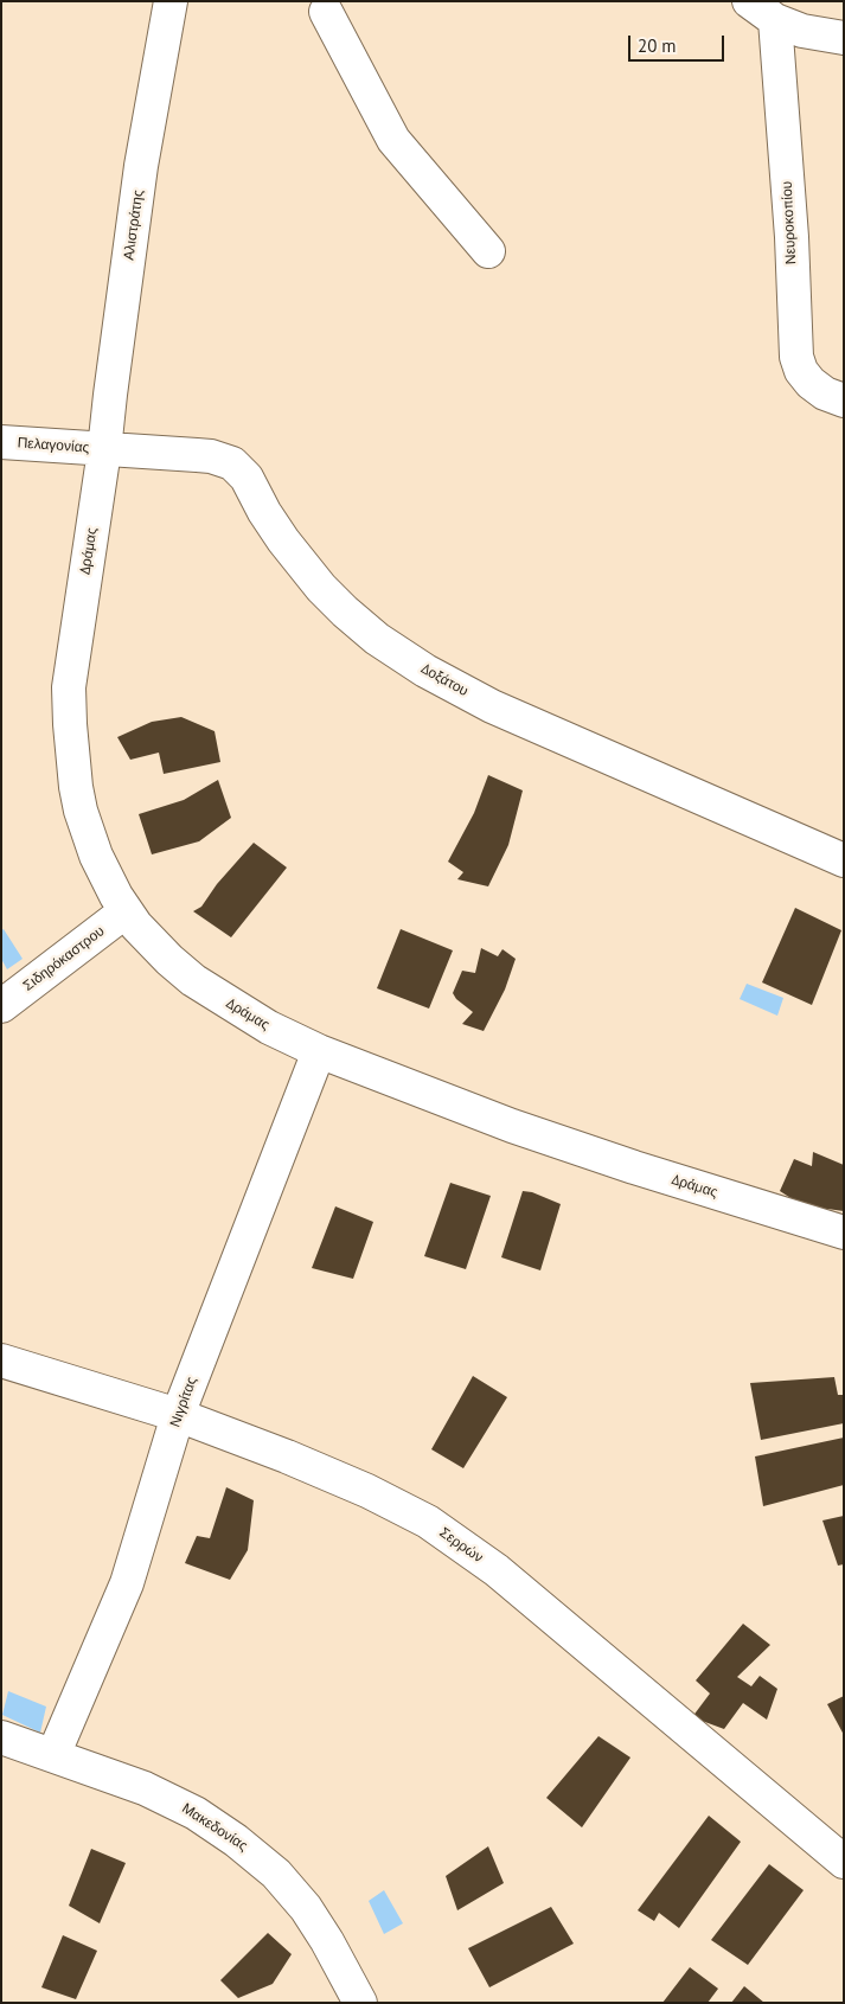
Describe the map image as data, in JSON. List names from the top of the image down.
{
  "streets": {
    "street": [
      "Νευροκοπίου",
      "Αλιστράτης",
      "Πελαγονίας",
      "Δράμας",
      "Δοξάτου",
      "Σιδηρόκαστρου",
      "Νιγρίτας",
      "Σερρών",
      "Μακεδονίας"
    ]
  },
  "crossings": [
    ["Αλιστράτης", "Πελαγονίας"],
    ["Αλιστράτης", "Δράμας"],
    ["Αλιστράτης", "Δοξάτου"],
    ["Πελαγονίας", "Δράμας"],
    ["Πελαγονίας", "Δοξάτου"],
    ["Δράμας", "Δοξάτου"],
    ["Δράμας", "Σιδηρόκαστρου"],
    ["Δράμας", "Νιγρίτας"],
    ["Νιγρίτας", "Σερρών"],
    ["Νιγρίτας", "Μακεδονίας"]
  ],
  "scale_bar": "20 m"
}
